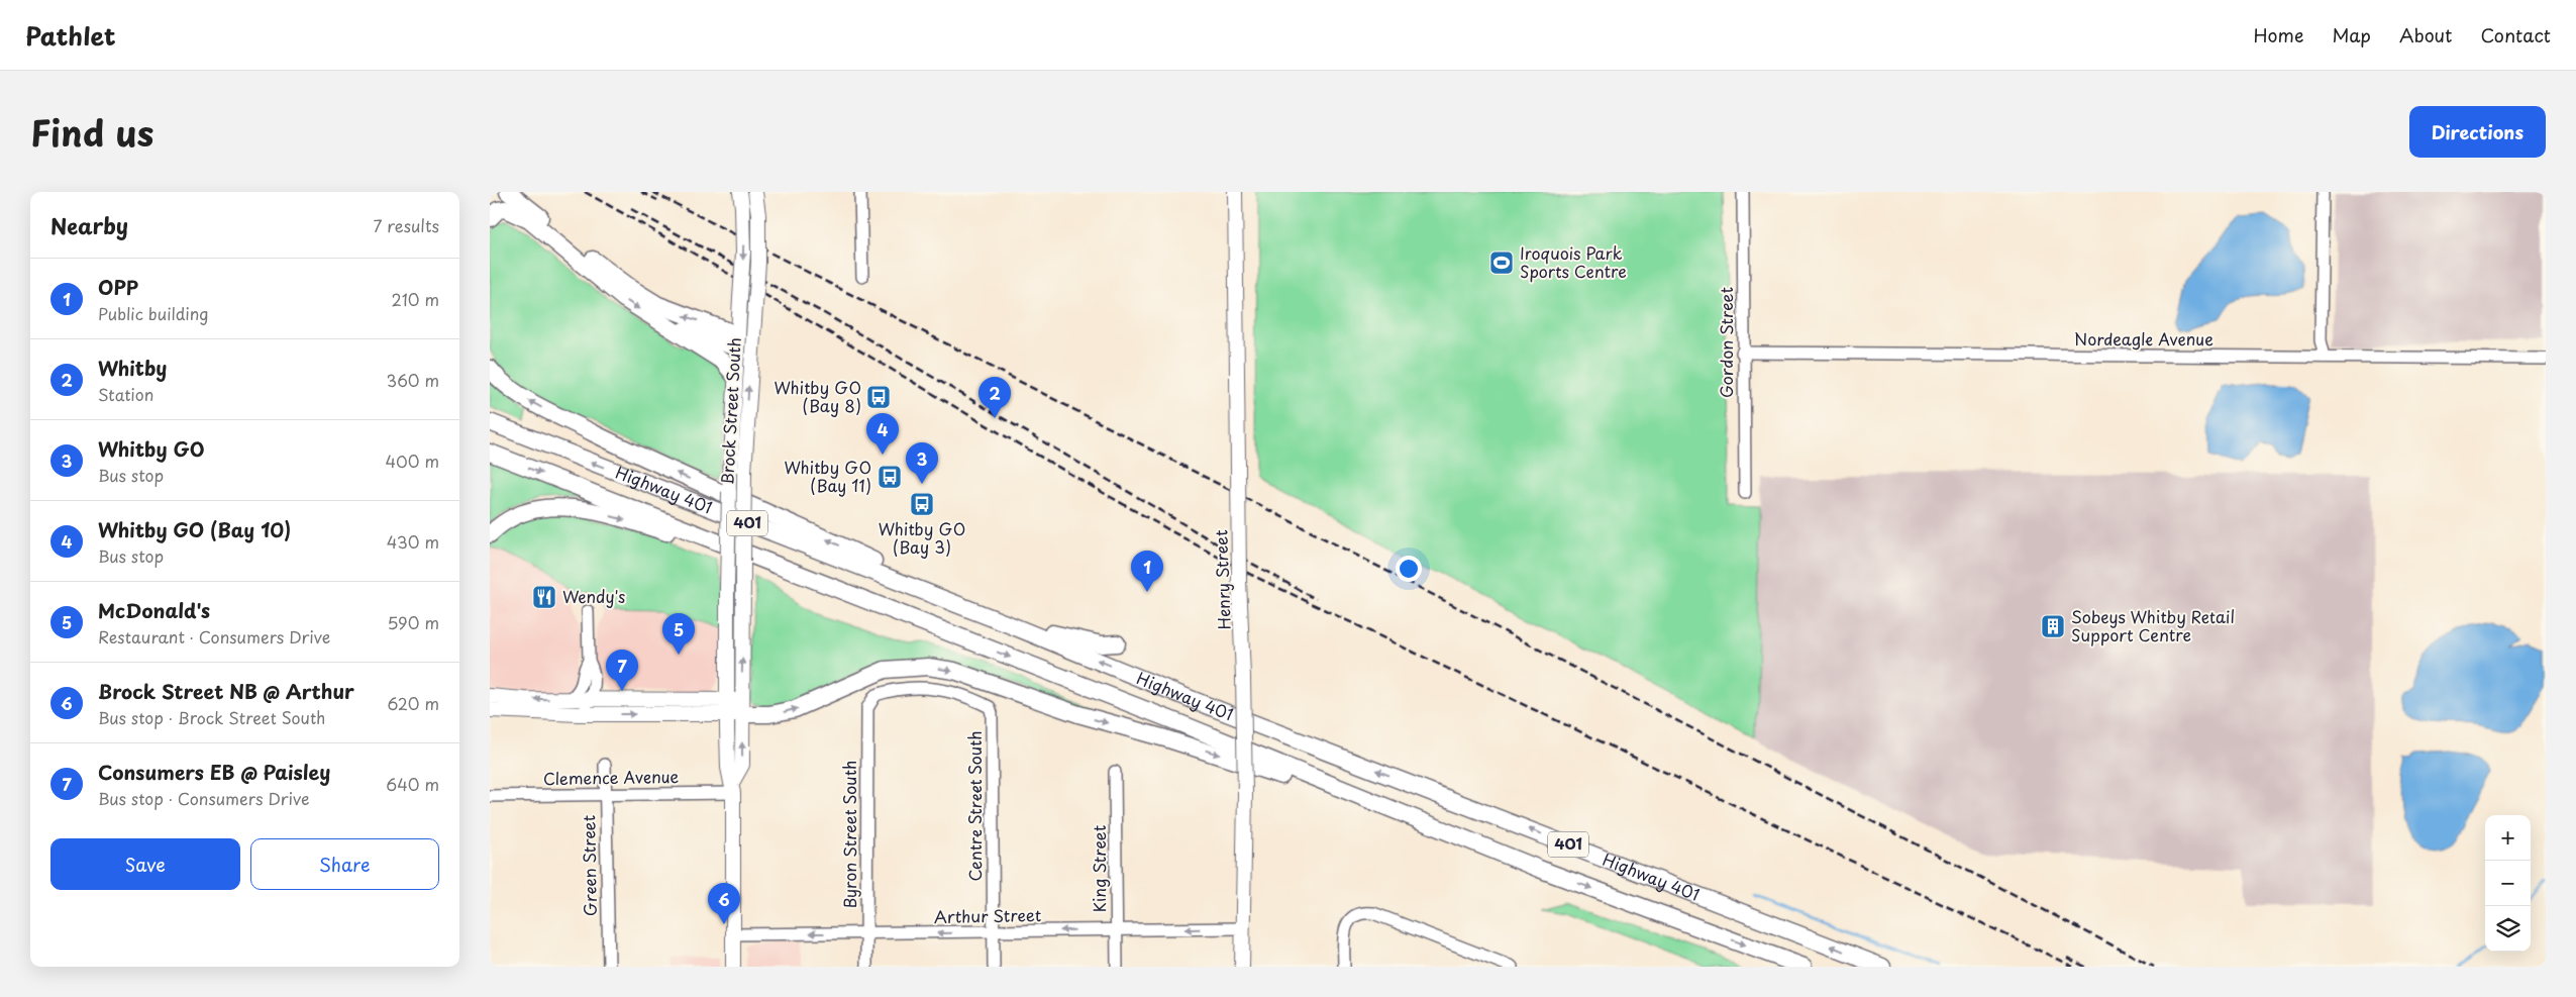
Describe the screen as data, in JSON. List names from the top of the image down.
{
  "streets": {
    "highway": ["Highway 401", "401"],
    "main road": ["Brock Street South", "Henry Street"],
    "street": [
      "Nordeagle Avenue",
      "Gordon Street",
      "Clemence Avenue",
      "Centre Street South",
      "Byron Street South",
      "Green Street",
      "King Street",
      "Arthur Street"
    ]
  },
  "crossings": [
    ["Nordeagle Avenue", "Gordon Street"],
    ["Brock Street South", "Clemence Avenue"],
    ["Brock Street South", "Arthur Street"],
    ["Henry Street", "Arthur Street"],
    ["Clemence Avenue", "Green Street"],
    ["Centre Street South", "Byron Street South"],
    ["Centre Street South", "Arthur Street"],
    ["Byron Street South", "Arthur Street"],
    ["King Street", "Arthur Street"]
  ],
  "one_way": ["Arthur Street"],
  "places": {
    "sports": ["Iroquois Park Sports Centre"],
    "bus stop": ["Whitby GO (Bay 8)", "Whitby GO (Bay 11)", "Whitby GO (Bay 3)"],
    "restaurant": ["Wendy's"],
    "building": ["Sobeys Whitby Retail Support Centre"]
  },
  "page": {
    "header": "Pathlet",
    "nav": [
      "Home",
      "Map",
      "About",
      "Contact"
    ],
    "title": "Find us",
    "buttons": [
      "Directions",
      ["Save", "Share"]
    ],
    "heading": ["Nearby", "7 results"],
    "list": [
      {
        "mark": "1",
        "name": "OPP",
        "note": "Public building",
        "value": "210 m"
      },
      {
        "mark": "2",
        "name": "Whitby",
        "note": "Station",
        "value": "360 m"
      },
      {
        "mark": "3",
        "name": "Whitby GO",
        "note": "Bus stop",
        "value": "400 m"
      },
      {
        "mark": "4",
        "name": "Whitby GO (Bay 10)",
        "note": "Bus stop",
        "value": "430 m"
      },
      {
        "mark": "5",
        "name": "McDonald's",
        "note": "Restaurant · Consumers Drive",
        "value": "590 m"
      },
      {
        "mark": "6",
        "name": "Brock Street NB @ Arthur",
        "note": "Bus stop · Brock Street South",
        "value": "620 m"
      },
      {
        "mark": "7",
        "name": "Consumers EB @ Paisley",
        "note": "Bus stop · Consumers Drive",
        "value": "640 m"
      }
    ],
    "pins": [
      "2",
      "4",
      "3",
      "1",
      "5",
      "7",
      "6"
    ],
    "map_buttons": ["+", "−"]
  }
}
